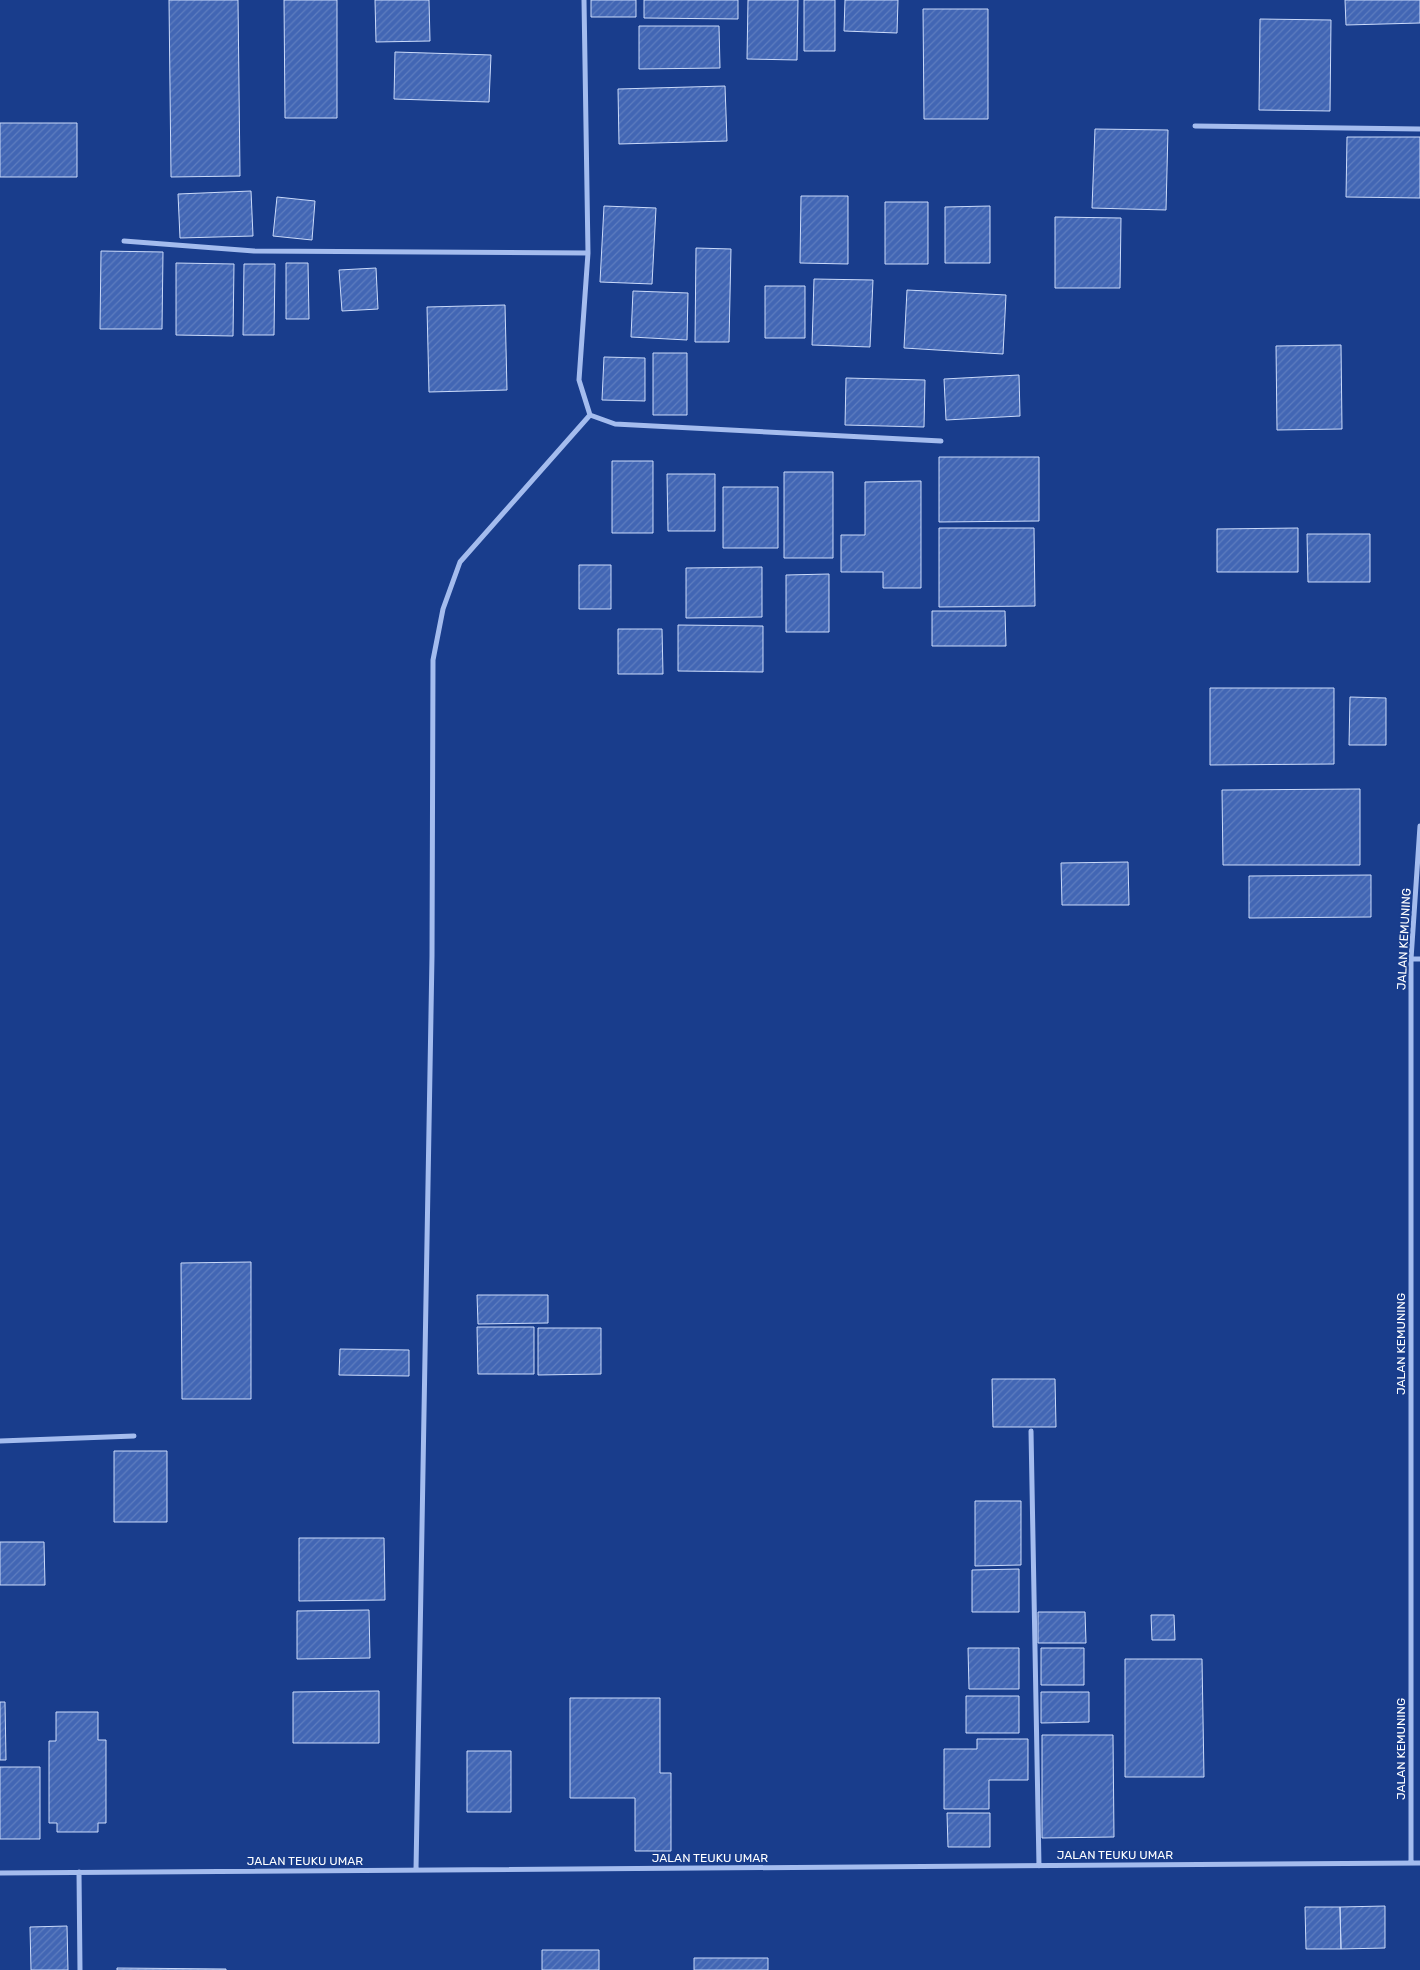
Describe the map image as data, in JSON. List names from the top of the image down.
{
  "streets": {
    "street": ["JALAN KEMUNING", "JALAN TEUKU UMAR"]
  },
  "crossings": [
    ["JALAN KEMUNING", "JALAN TEUKU UMAR"]
  ]
}
